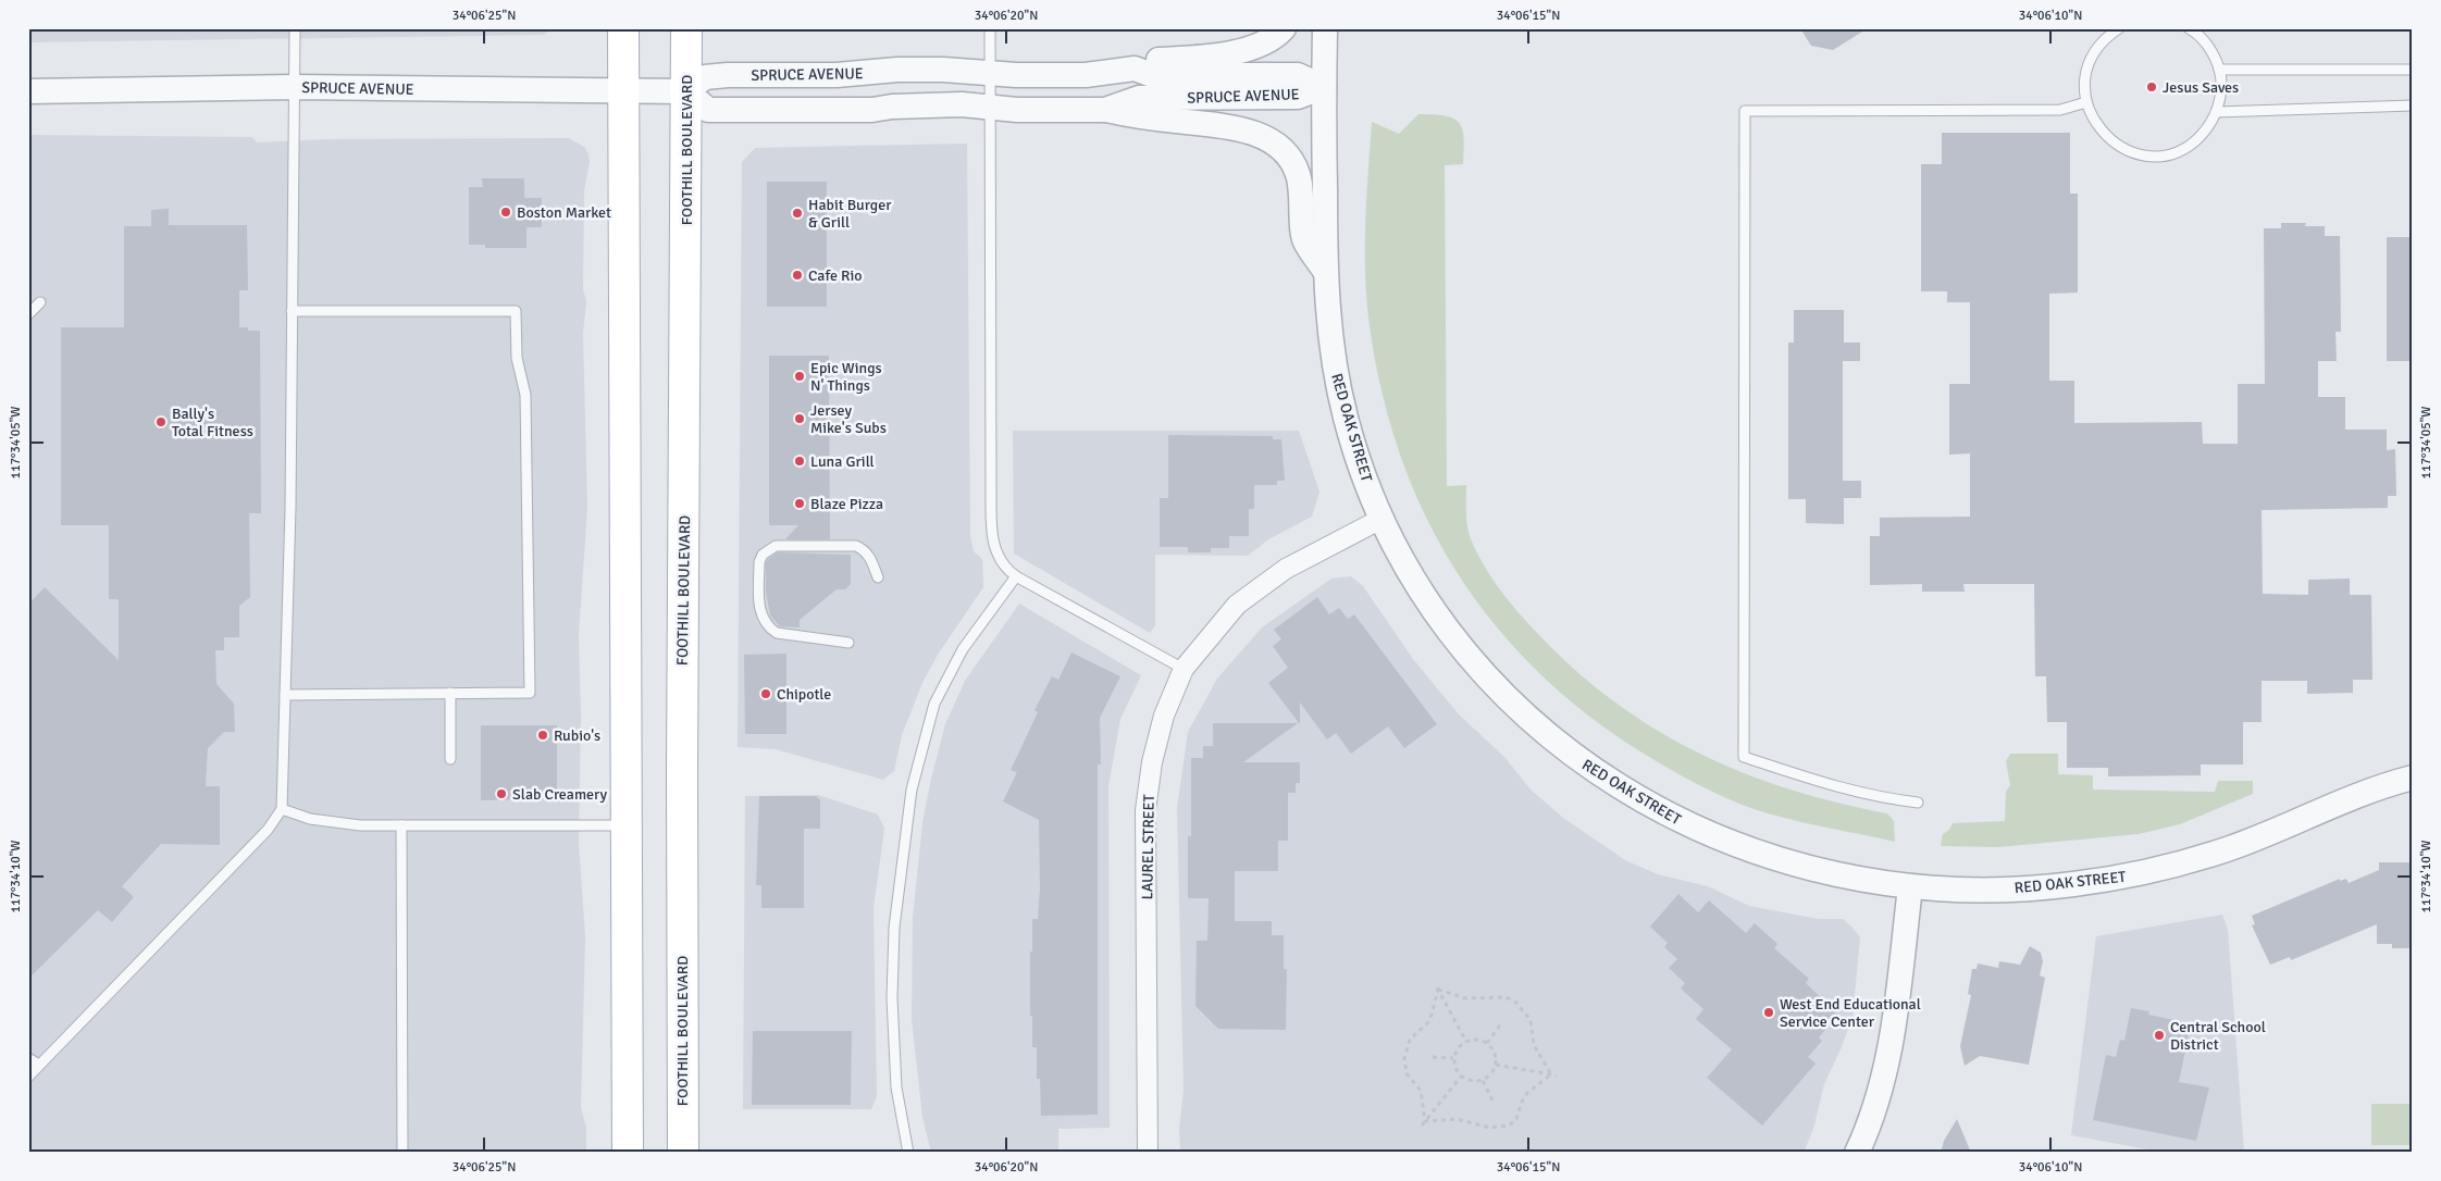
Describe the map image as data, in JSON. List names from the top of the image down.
{
  "streets": {
    "main road": ["FOOTHILL BOULEVARD"],
    "street": ["SPRUCE AVENUE", "RED OAK STREET", "LAUREL STREET"]
  },
  "crossings": [
    ["SPRUCE AVENUE", "FOOTHILL BOULEVARD"],
    ["SPRUCE AVENUE", "RED OAK STREET"],
    ["RED OAK STREET", "LAUREL STREET"]
  ],
  "places": [
    "Jesus Saves",
    "Boston Market",
    "Habit Burger & Grill",
    "Cafe Rio",
    "Epic Wings N' Things",
    "Jersey Mike's Subs",
    "Bally's Total Fitness",
    "Luna Grill",
    "Blaze Pizza",
    "Chipotle",
    "Rubio's",
    "Slab Creamery",
    "West End Educational Service Center",
    "Central School District"
  ],
  "coordinates": [
    "34°06'25\"N",
    "34°06'20\"N",
    "34°06'15\"N",
    "34°06'10\"N",
    "117°34'05\"W",
    "117°34'10\"W"
  ]
}
